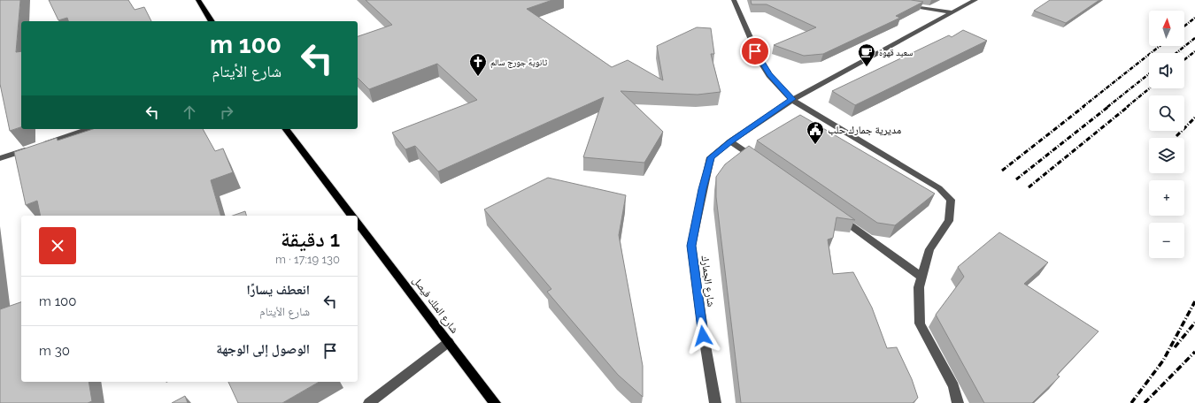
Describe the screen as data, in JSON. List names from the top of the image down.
{
  "streets": {
    "main road": ["شارع الملك فيصل"],
    "street": ["شارع الجمارك"]
  },
  "places": {
    "cafe": ["سعيد قهوة"],
    "church": ["ثانوية جورج سالم"],
    "public building": ["مديرية جمارك حلب"]
  },
  "north": "top",
  "page": {
    "map_buttons": ["+", "−"],
    "turn": ["100 m", "شارع الأيتام"],
    "heading": ["1 دقيقة", "130 m · 17:19"],
    "list": [
      {
        "name": "انعطف يسارًا",
        "note": "شارع الأيتام",
        "value": "100 m"
      },
      {
        "name": "الوصول إلى الوجهة",
        "value": "30 m"
      }
    ]
  }
}
